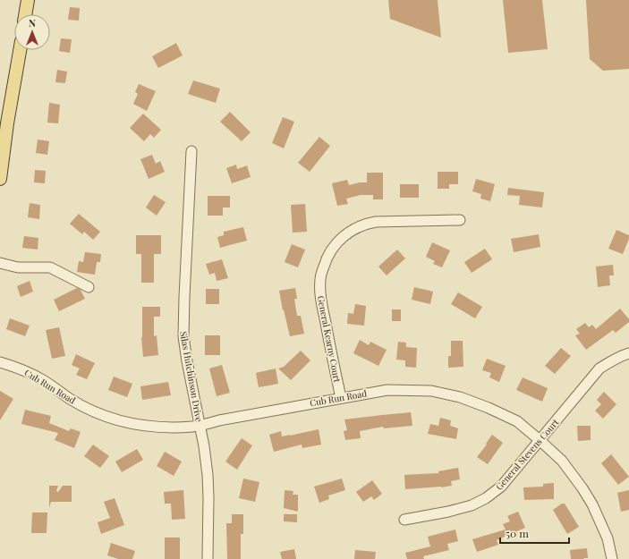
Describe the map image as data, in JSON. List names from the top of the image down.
{
  "streets": {
    "street": [
      "General Kearny Court",
      "Silas Hutchinson Drive",
      "Cub Run Road",
      "General Stevens Court"
    ]
  },
  "crossings": [
    ["General Kearny Court", "Cub Run Road"],
    ["Silas Hutchinson Drive", "Cub Run Road"],
    ["Cub Run Road", "General Stevens Court"]
  ],
  "scale_bar": "50 m",
  "north": "top"
}
